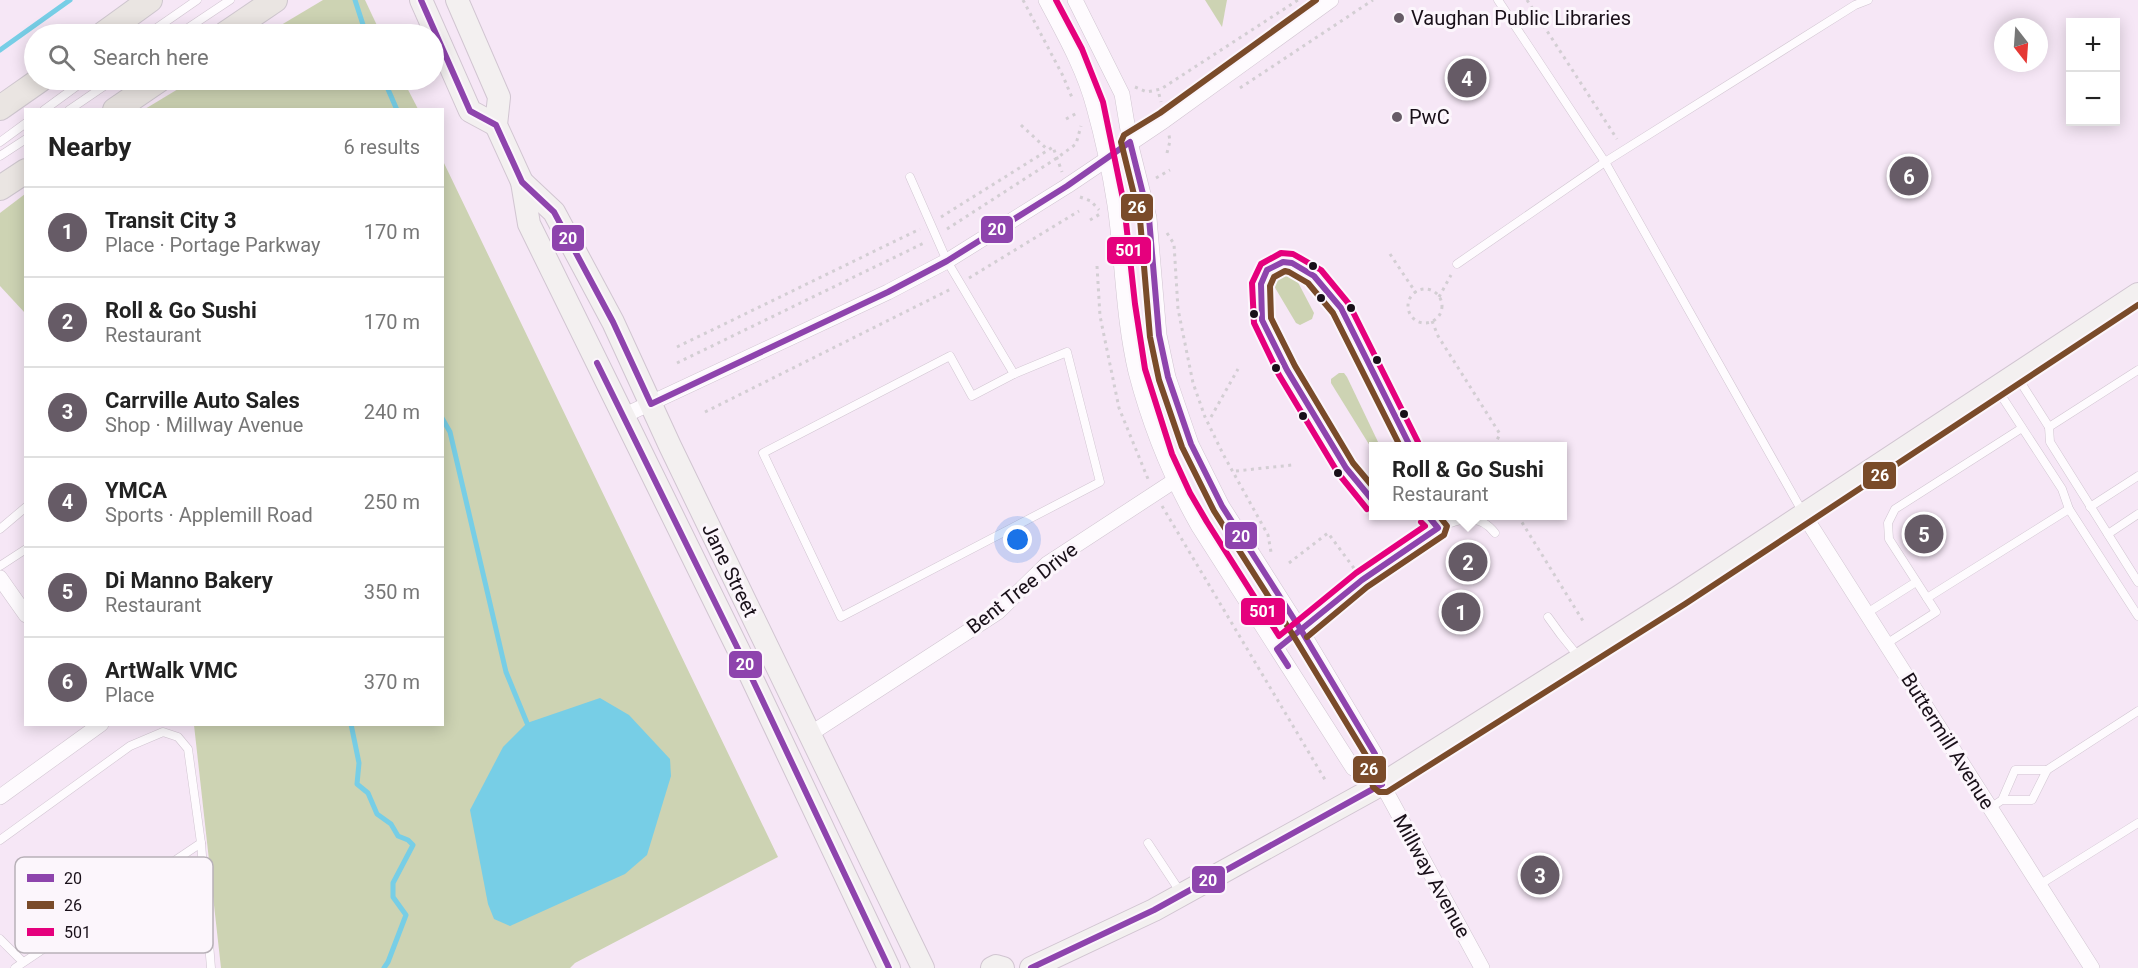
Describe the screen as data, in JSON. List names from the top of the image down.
{
  "streets": {
    "main road": ["Jane Street"],
    "street": ["Bent Tree Drive", "Buttermill Avenue", "Millway Avenue"]
  },
  "crossings": [
    ["Jane Street", "Bent Tree Drive"]
  ],
  "places": ["Vaughan Public Libraries", "PwC"],
  "lines": ["transit line 20", "transit line 26", "transit line 501"],
  "legend": ["20", "26", "501"],
  "north": "bottom",
  "page": {
    "map_buttons": ["+", "−"],
    "search": "Search here",
    "pins": [
      "4",
      "6",
      "5",
      "2",
      "1",
      "3"
    ],
    "heading": ["Nearby", "6 results"],
    "list": [
      {
        "mark": "1",
        "name": "Transit City 3",
        "note": "Place · Portage Parkway",
        "value": "170 m"
      },
      {
        "mark": "2",
        "name": "Roll & Go Sushi",
        "note": "Restaurant",
        "value": "170 m"
      },
      {
        "mark": "3",
        "name": "Carrville Auto Sales",
        "note": "Shop · Millway Avenue",
        "value": "240 m"
      },
      {
        "mark": "4",
        "name": "YMCA",
        "note": "Sports · Applemill Road",
        "value": "250 m"
      },
      {
        "mark": "5",
        "name": "Di Manno Bakery",
        "note": "Restaurant",
        "value": "350 m"
      },
      {
        "mark": "6",
        "name": "ArtWalk VMC",
        "note": "Place",
        "value": "370 m"
      }
    ],
    "popup": ["Roll & Go Sushi", "Restaurant"]
  }
}
